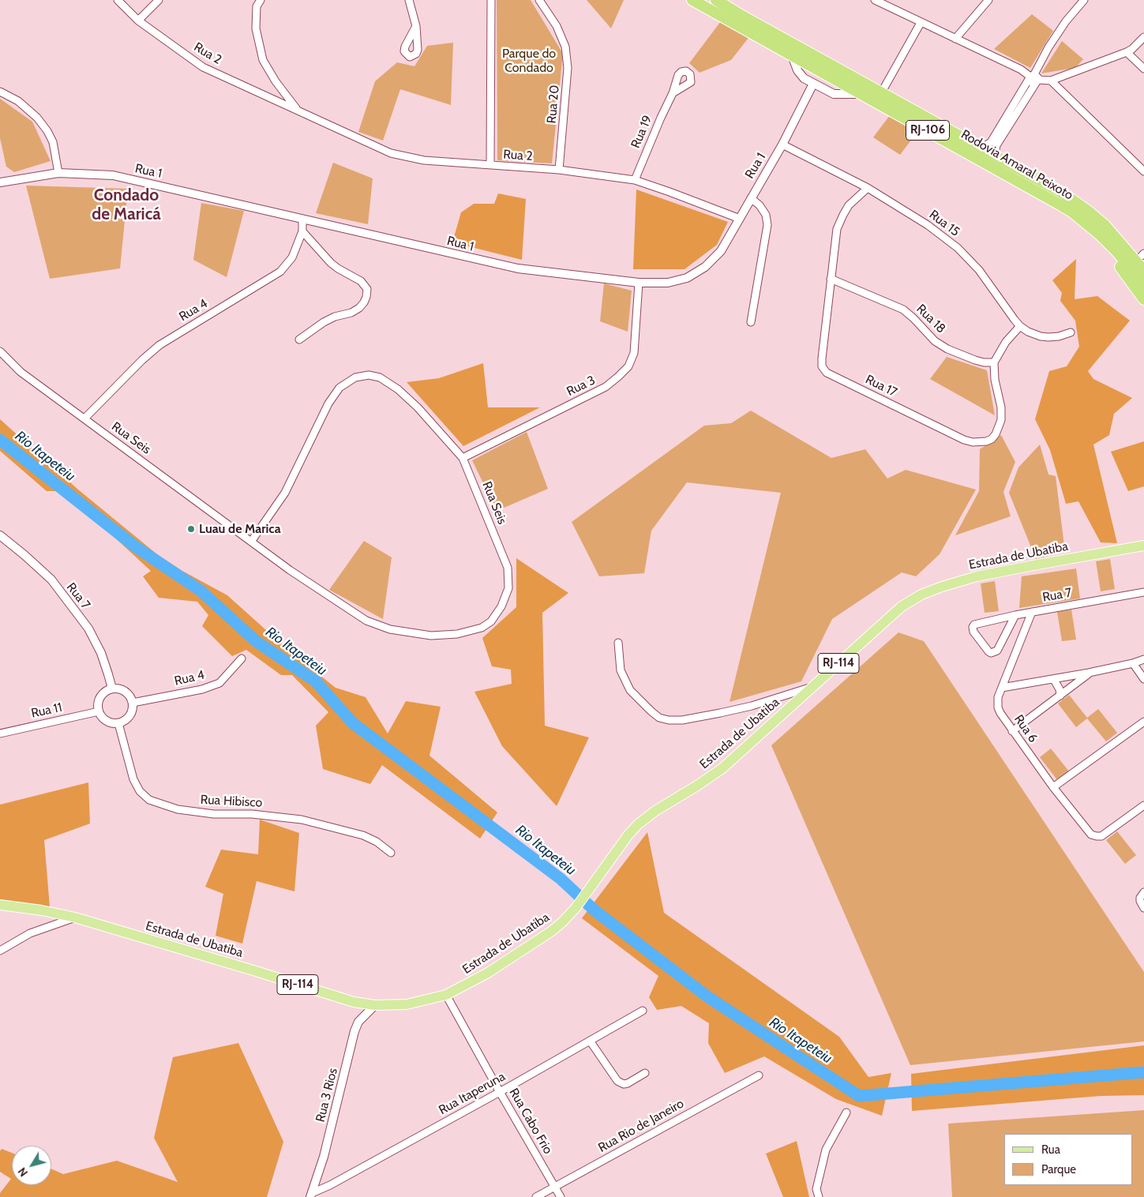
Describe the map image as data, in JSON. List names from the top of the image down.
{
  "streets": {
    "highway": ["RJ-106", "Rodovia Amaral Peixoto"],
    "main road": ["Estrada de Ubatiba", "RJ-114"],
    "street": [
      "Rua 2",
      "Rua 20",
      "Rua 19",
      "Rua 1",
      "Rua 15",
      "Rua 4",
      "Rua 18",
      "Rua 3",
      "Rua 17",
      "Rua Seis",
      "Rua 7",
      "Rua 11",
      "Rua 6",
      "Rua Hibisco",
      "Rua Itaperuna",
      "Rua 3 Rios",
      "Rua Cabo Frio",
      "Rua Rio de Janeiro"
    ]
  },
  "crossings": [
    ["Rua 2", "Rua 20"],
    ["Rua 2", "Rua 19"],
    ["Rua 2", "Rua 1"],
    ["Rua 1", "Rua 15"],
    ["Rua 1", "Rua 4"],
    ["Rua 1", "Rua 3"],
    ["Rua 15", "Rua 17"],
    ["Rua 4", "Rua Seis"],
    ["Rua 4", "Rua 7"],
    ["Rua 4", "Rua 11"],
    ["Rua 4", "Rua Hibisco"],
    ["Rua 18", "Rua 17"],
    ["Rua 3", "Rua Seis"],
    ["Estrada de Ubatiba", "Rua 3 Rios"],
    ["Estrada de Ubatiba", "Rua Cabo Frio"],
    ["Rua 7", "Rua 11"],
    ["Rua 7", "Rua 6"],
    ["Rua 7", "Rua Hibisco"],
    ["Rua 11", "Rua Hibisco"],
    ["Rua Itaperuna", "Rua 3 Rios"],
    ["Rua Itaperuna", "Rua Cabo Frio"],
    ["Rua Cabo Frio", "Rua Rio de Janeiro"]
  ],
  "districts": ["Condado de Maricá"],
  "water": ["Rio Itapeteiu"],
  "parks": ["Parque do Condado"],
  "places": ["Luau de Marica"],
  "legend": ["Rua", "Parque"],
  "north": "bottom left"
}
